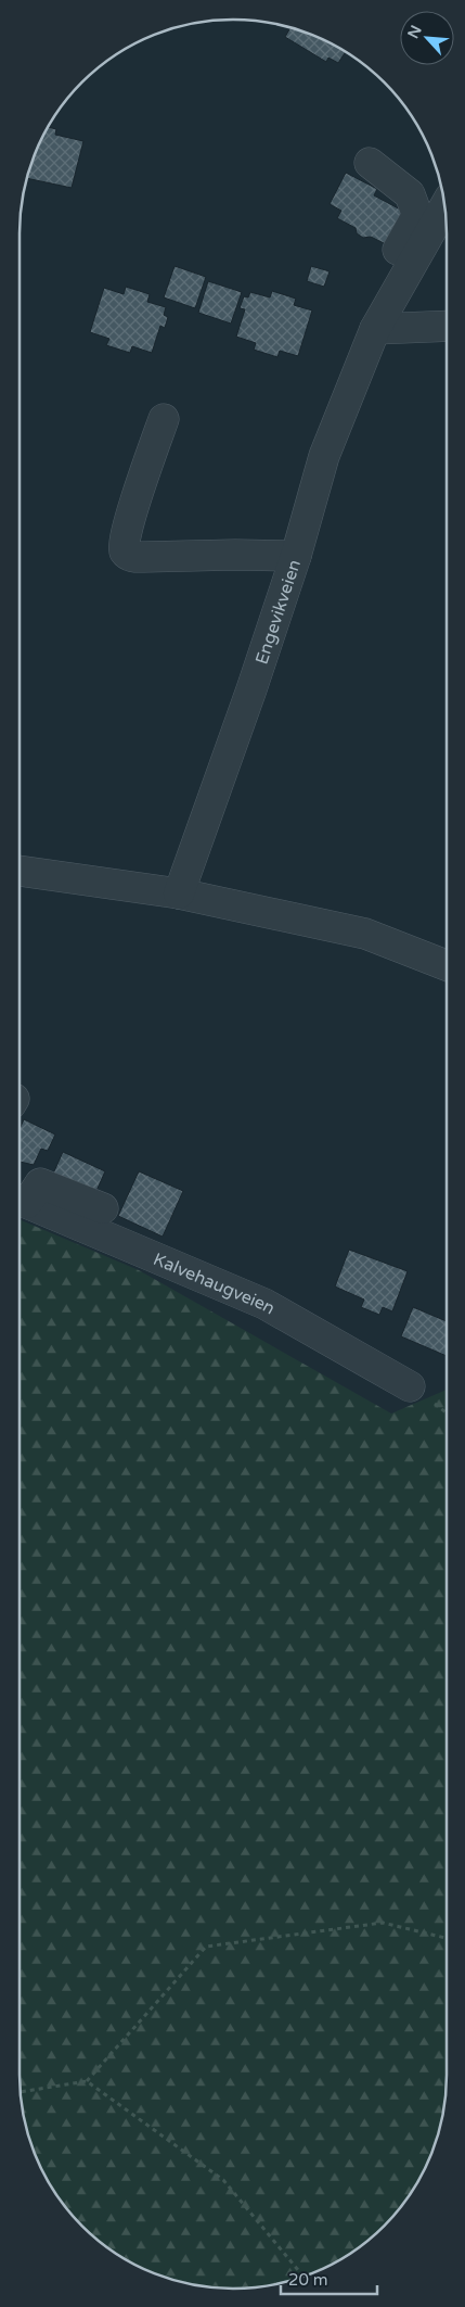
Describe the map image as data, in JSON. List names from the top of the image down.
{
  "streets": {
    "street": ["Engevikveien", "Kalvehaugveien"]
  },
  "scale_bar": "20 m",
  "north": "top left"
}
